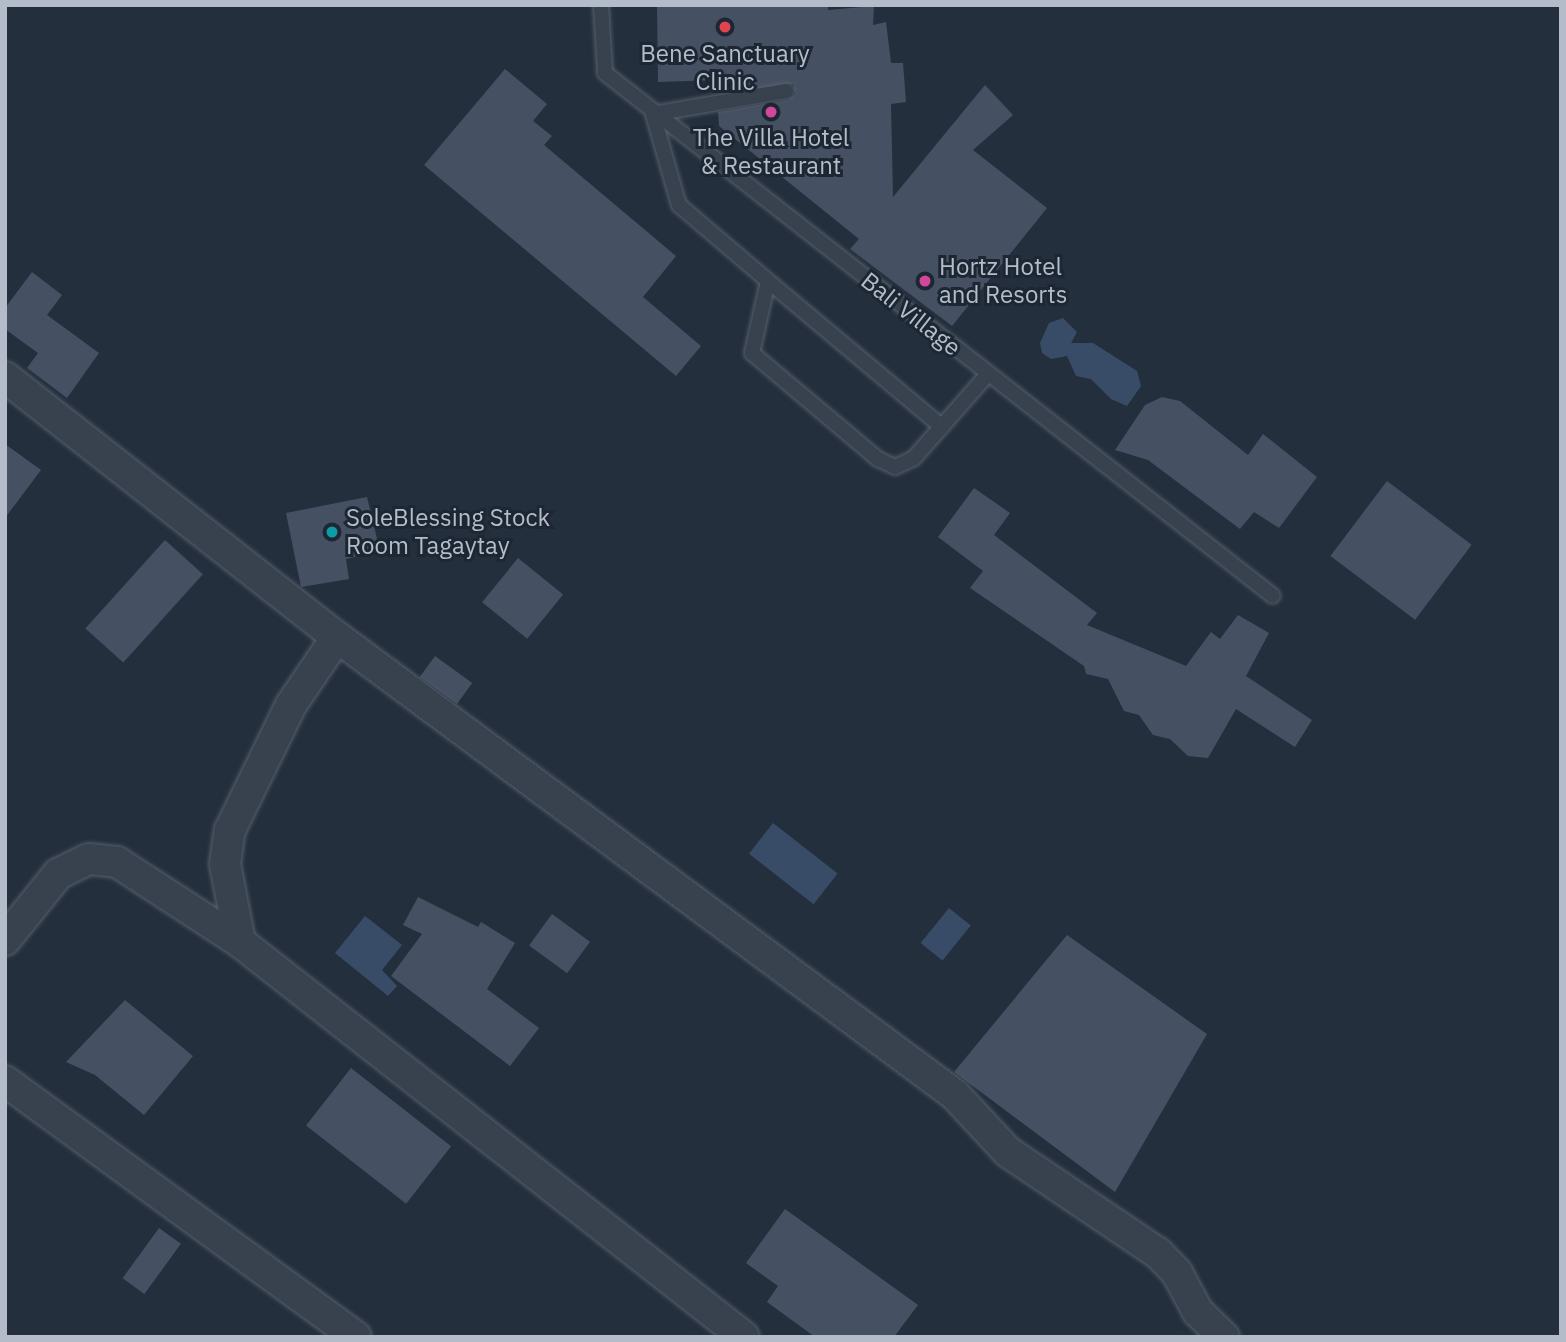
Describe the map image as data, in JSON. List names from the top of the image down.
{
  "streets": {
    "lane": ["Bali Village"]
  },
  "places": [
    "Bene Sanctuary Clinic",
    "The Villa Hotel & Restaurant",
    "Hortz Hotel and Resorts",
    "SoleBlessing Stock Room Tagaytay"
  ]
}
